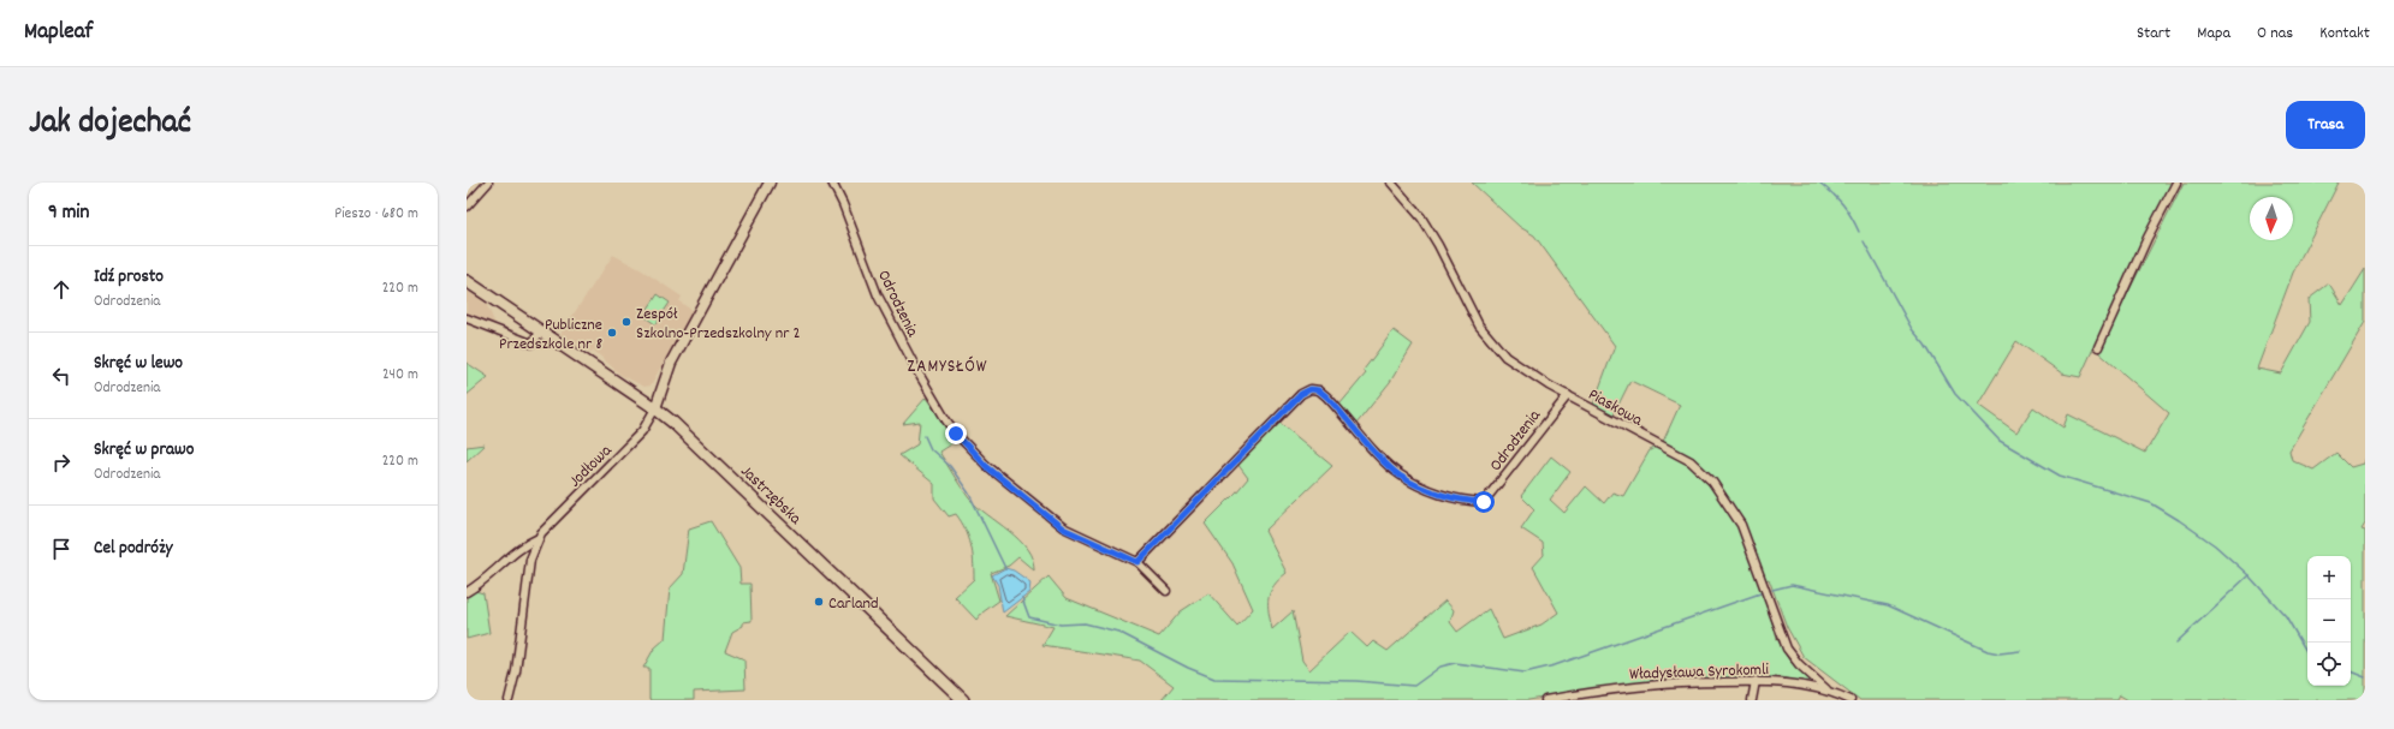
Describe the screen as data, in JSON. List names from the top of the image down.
{
  "streets": {
    "main road": ["Jastrzębska"],
    "street": [
      "Odrodzenia",
      "Piaskowa",
      "Jodłowa",
      "Władysława Syrokomli"
    ]
  },
  "crossings": [
    ["Odrodzenia", "Piaskowa"],
    ["Piaskowa", "Władysława Syrokomli"],
    ["Jodłowa", "Jastrzębska"]
  ],
  "districts": ["ZAMYSŁÓW"],
  "places": ["Zespół Szkolno-Przedszkolny nr 2", "Publiczne Przedszkole nr 8", "Carland"],
  "north": "bottom",
  "page": {
    "header": "Mapleaf",
    "nav": [
      "Start",
      "Mapa",
      "O nas",
      "Kontakt"
    ],
    "title": "Jak dojechać",
    "buttons": "Trasa",
    "heading": ["9 min", "Pieszo · 680 m"],
    "list": [
      ["Idź prosto", "Odrodzenia", "220 m"],
      ["Skręć w lewo", "Odrodzenia", "240 m"],
      ["Skręć w prawo", "Odrodzenia", "220 m"],
      "Cel podróży"
    ],
    "map_buttons": ["+", "−"]
  }
}
